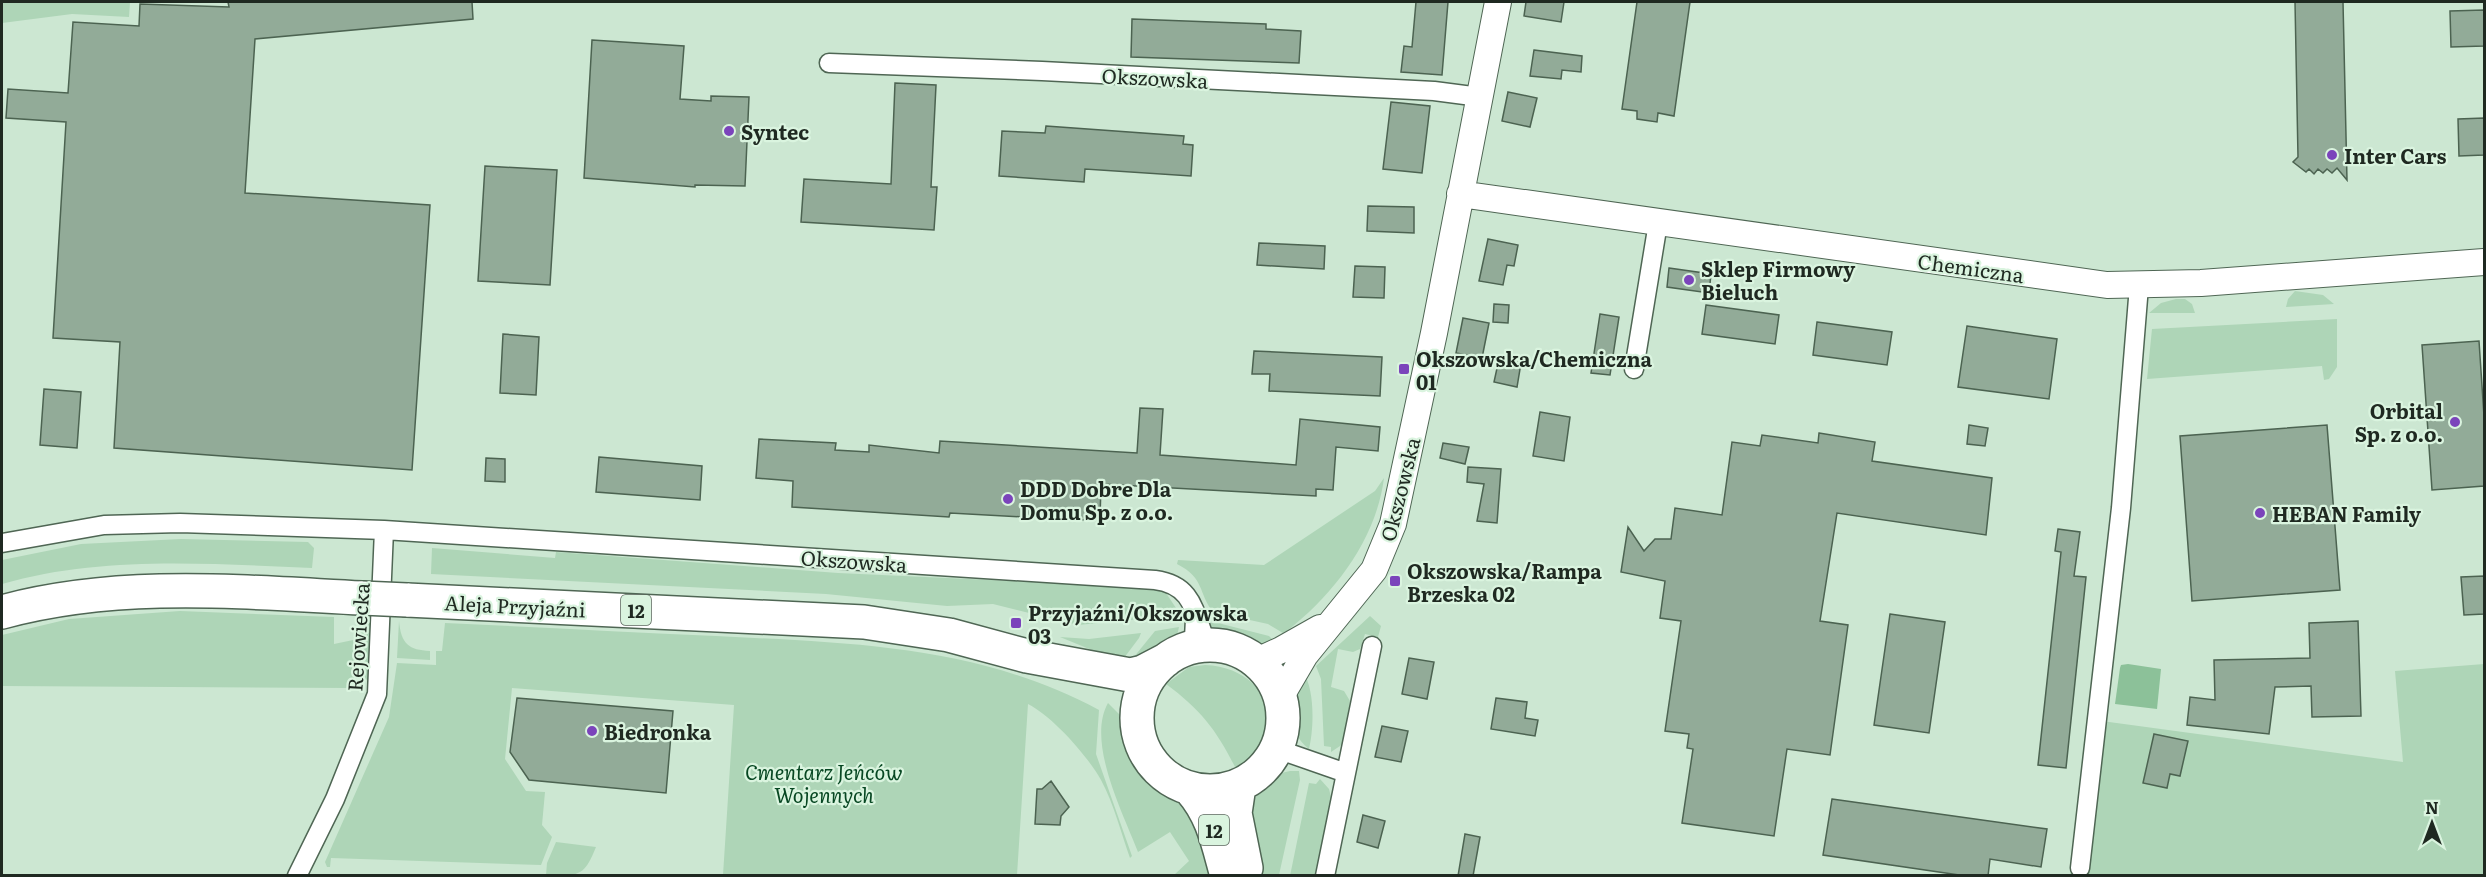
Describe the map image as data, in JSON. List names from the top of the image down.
{
  "streets": {
    "highway": ["Aleja Przyjaźni", "12"],
    "street": ["Okszowska", "Chemiczna", "Rejowiecka"]
  },
  "crossings": [
    ["Okszowska", "Chemiczna"],
    ["Okszowska", "Aleja Przyjaźni"],
    ["Okszowska", "12"],
    ["Okszowska", "Rejowiecka"],
    ["Aleja Przyjaźni", "12"]
  ],
  "parks": ["Cmentarz Jeńców Wojennych"],
  "places": {
    "other": [
      "Syntec",
      "Inter Cars",
      "Sklep Firmowy Bieluch",
      "Orbital Sp. z o.o.",
      "DDD Dobre Dla Domu Sp. z o.o.",
      "HEBAN Family",
      "Biedronka"
    ],
    "transit": ["Okszowska/Chemiczna 01", "Okszowska/Rampa Brzeska 02", "Przyjaźni/Okszowska 03"]
  },
  "north": "top"
}
